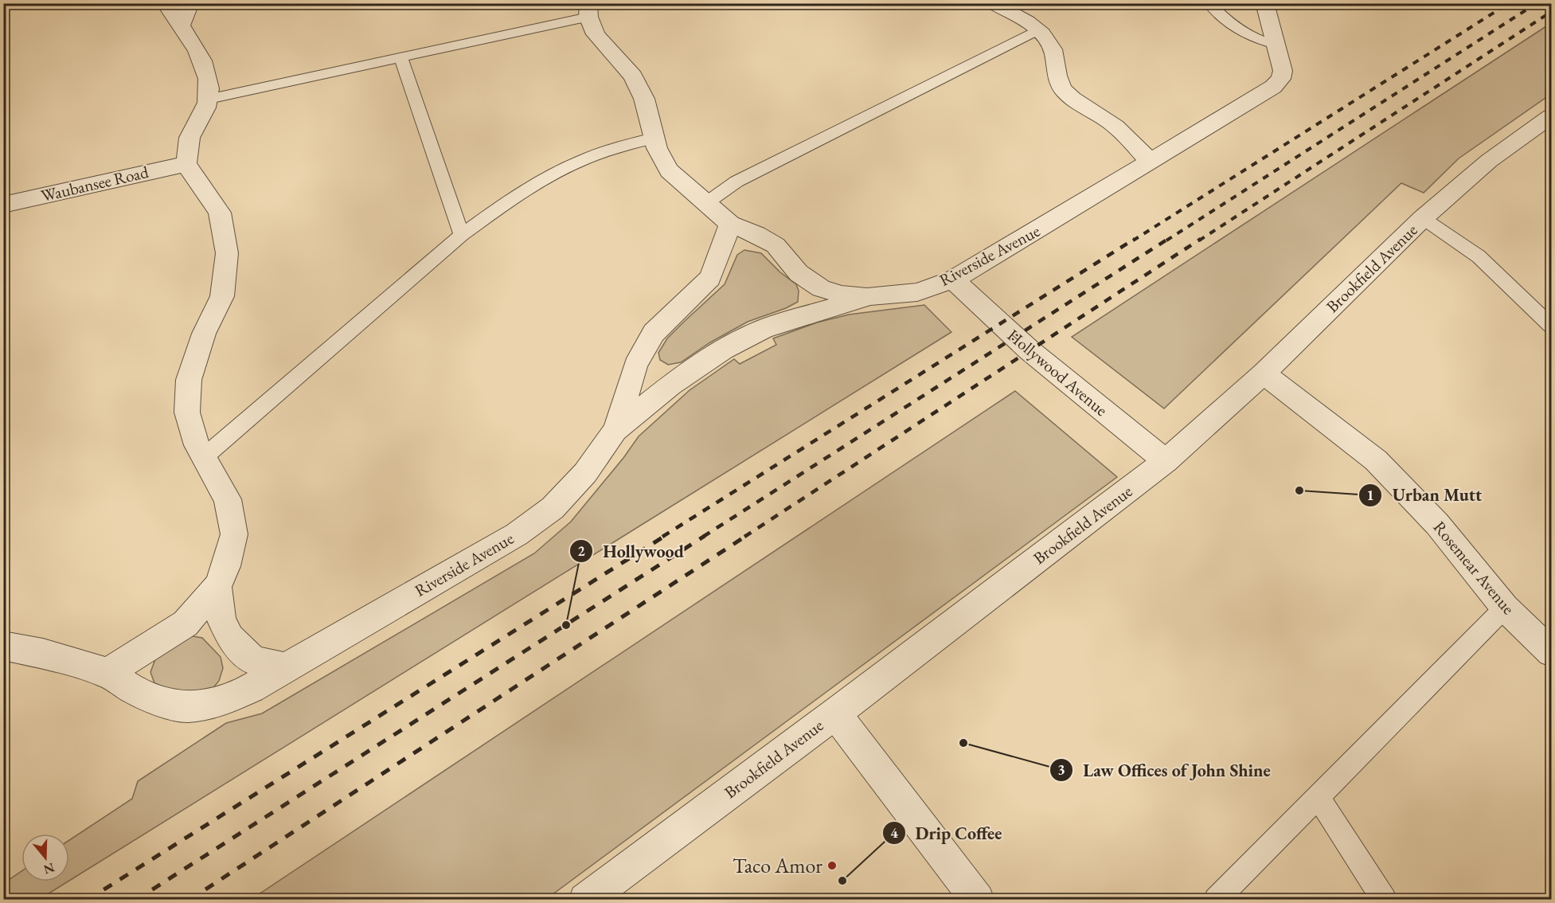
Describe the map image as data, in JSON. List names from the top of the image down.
{
  "streets": {
    "street": [
      "Waubansee Road",
      "Riverside Avenue",
      "Brookfield Avenue",
      "Hollywood Avenue",
      "Rosemear Avenue"
    ]
  },
  "crossings": [
    ["Riverside Avenue", "Hollywood Avenue"],
    ["Brookfield Avenue", "Hollywood Avenue"],
    ["Brookfield Avenue", "Rosemear Avenue"]
  ],
  "places": [
    "Urban Mutt",
    "Hollywood",
    "Law Offices of John Shine",
    "Taco Amor",
    "Drip Coffee"
  ],
  "north": "bottom"
}
